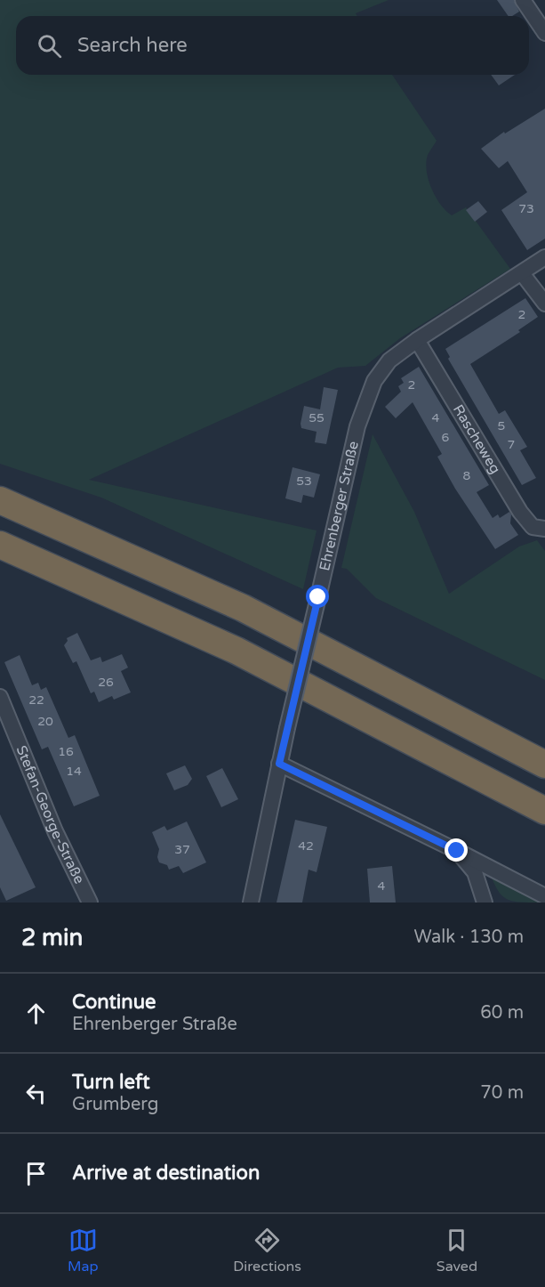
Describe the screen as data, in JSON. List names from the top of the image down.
{
  "streets": {
    "street": ["Rascheweg", "Ehrenberger Straße", "Stefan-George-Straße"]
  },
  "crossings": [
    ["Rascheweg", "Ehrenberger Straße"]
  ],
  "house_numbers": [
    "73",
    "2",
    "2",
    "55",
    "4",
    "5",
    "6",
    "7",
    "8",
    "53",
    "26",
    "22",
    "20",
    "16",
    "14",
    "42",
    "37",
    "4"
  ],
  "page": {
    "search": "Search here",
    "heading": ["2 min", "Walk · 130 m"],
    "list": [
      ["Continue", "Ehrenberger Straße", "60 m"],
      ["Turn left", "Grumberg", "70 m"],
      "Arrive at destination"
    ],
    "nav": ["Map", "Directions", "Saved"]
  }
}
